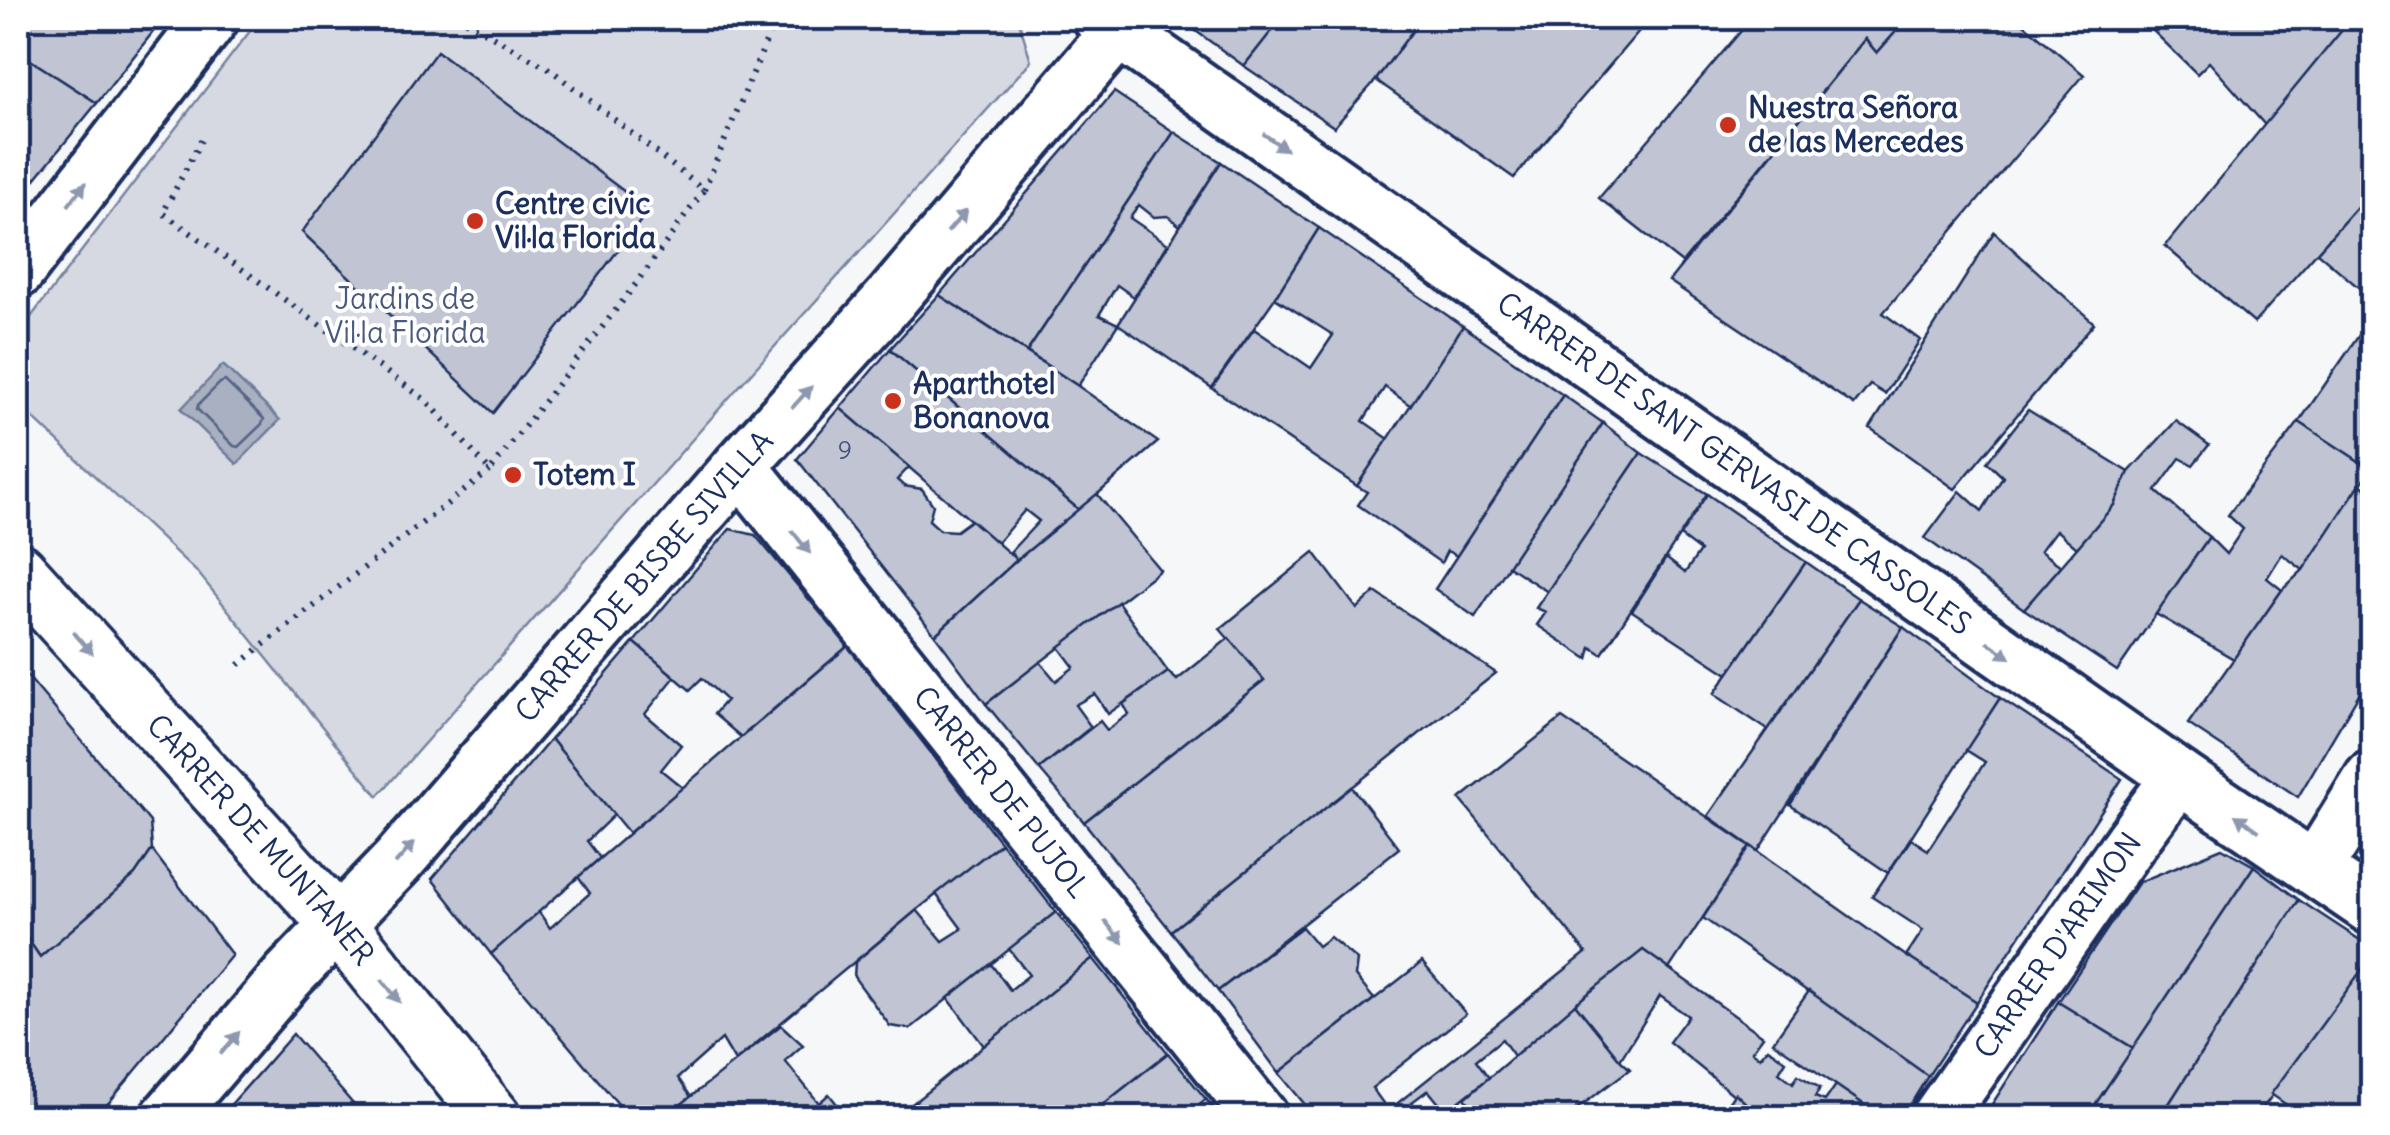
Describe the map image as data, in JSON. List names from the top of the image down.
{
  "streets": {
    "street": [
      "CARRER DE SANT GERVASI DE CASSOLES",
      "CARRER DE BISBE SIVILLA",
      "CARRER DE PUJOL",
      "CARRER DE MUNTANER",
      "CARRER D'ARIMON"
    ]
  },
  "crossings": [
    ["CARRER DE SANT GERVASI DE CASSOLES", "CARRER DE BISBE SIVILLA"],
    ["CARRER DE SANT GERVASI DE CASSOLES", "CARRER D'ARIMON"],
    ["CARRER DE BISBE SIVILLA", "CARRER DE PUJOL"],
    ["CARRER DE BISBE SIVILLA", "CARRER DE MUNTANER"]
  ],
  "one_way": ["CARRER DE BISBE SIVILLA", "CARRER DE PUJOL", "CARRER DE MUNTANER"],
  "parks": ["Jardins de Vil·la Florida"],
  "places": [
    "Nuestra Señora de las Mercedes",
    "Centre cívic Vil·la Florida",
    "Aparthotel Bonanova",
    "Totem I"
  ],
  "house_numbers": ["9"]
}
